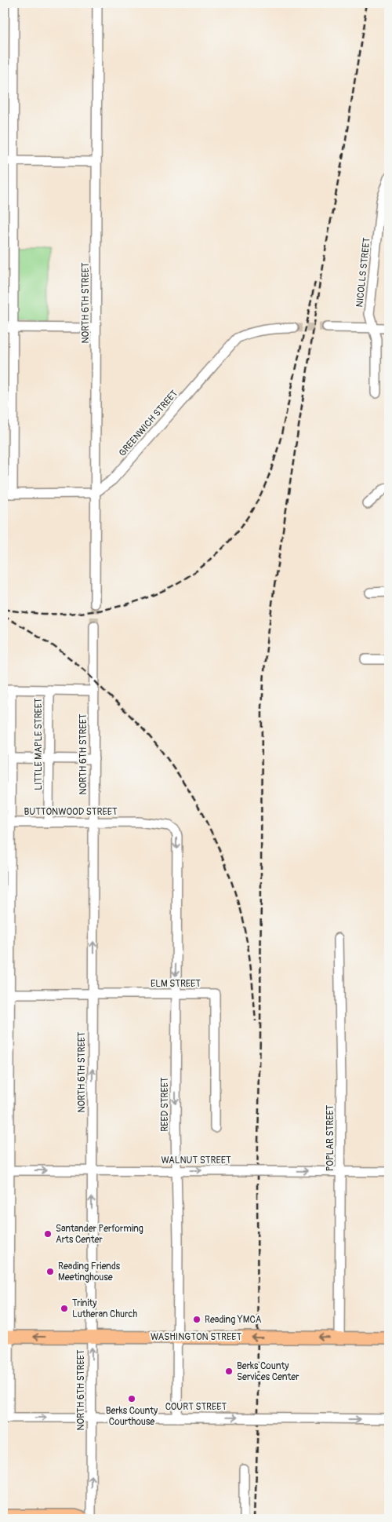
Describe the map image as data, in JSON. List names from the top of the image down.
{
  "streets": {
    "main road": ["WASHINGTON STREET"],
    "street": [
      "NICOLLS STREET",
      "NORTH 6TH STREET",
      "GREENWICH STREET",
      "LITTLE MAPLE STREET",
      "BUTTONWOOD STREET",
      "ELM STREET",
      "REED STREET",
      "POPLAR STREET",
      "WALNUT STREET",
      "COURT STREET"
    ]
  },
  "crossings": [
    ["NORTH 6TH STREET", "GREENWICH STREET"],
    ["NORTH 6TH STREET", "BUTTONWOOD STREET"],
    ["NORTH 6TH STREET", "ELM STREET"],
    ["NORTH 6TH STREET", "WALNUT STREET"],
    ["NORTH 6TH STREET", "WASHINGTON STREET"],
    ["NORTH 6TH STREET", "COURT STREET"],
    ["LITTLE MAPLE STREET", "BUTTONWOOD STREET"],
    ["BUTTONWOOD STREET", "REED STREET"],
    ["ELM STREET", "REED STREET"],
    ["REED STREET", "WALNUT STREET"],
    ["REED STREET", "WASHINGTON STREET"],
    ["REED STREET", "COURT STREET"],
    ["POPLAR STREET", "WALNUT STREET"],
    ["POPLAR STREET", "WASHINGTON STREET"]
  ],
  "one_way": [
    "NORTH 6TH STREET",
    "REED STREET",
    "WALNUT STREET",
    "WASHINGTON STREET",
    "COURT STREET"
  ],
  "places": [
    "Santander Performing Arts Center",
    "Reading Friends Meetinghouse",
    "Trinity Lutheran Church",
    "Reading YMCA",
    "Berks County Services Center",
    "Berks County Courthouse"
  ]
}
